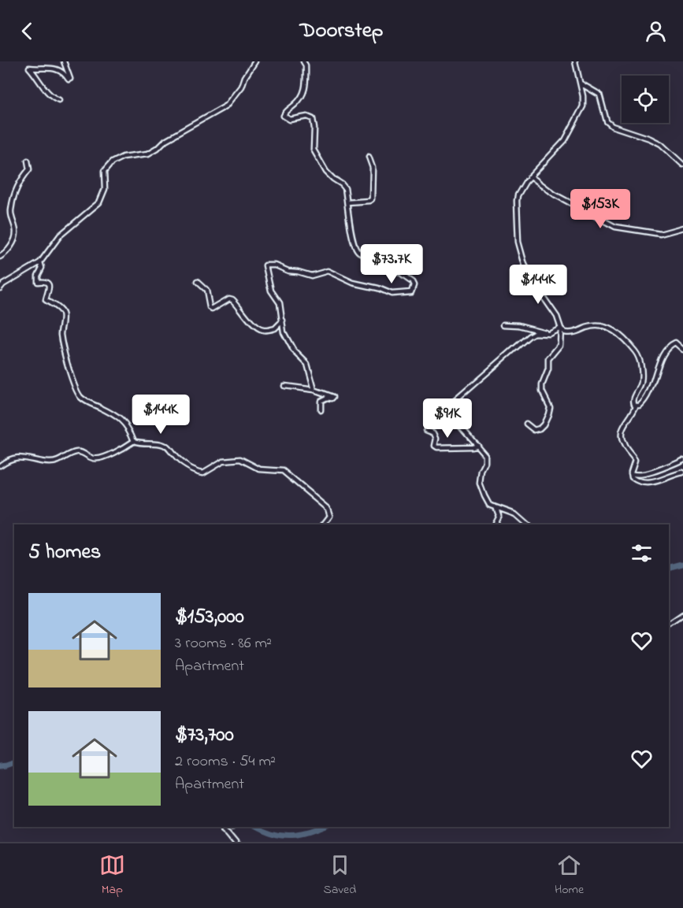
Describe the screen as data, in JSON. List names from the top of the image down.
{
  "page": {
    "header": "Doorstep",
    "price": [
      "$153K",
      "$73.7K",
      "$144K",
      "$144K",
      "$91K"
    ],
    "heading": "5 homes",
    "list": [
      {
        "name": "$153,000",
        "note": "3 rooms · 86 m² · Apartment"
      },
      {
        "name": "$73,700",
        "note": "2 rooms · 54 m² · Apartment"
      }
    ],
    "tabs": ["Map", "Saved", "Home"]
  }
}
